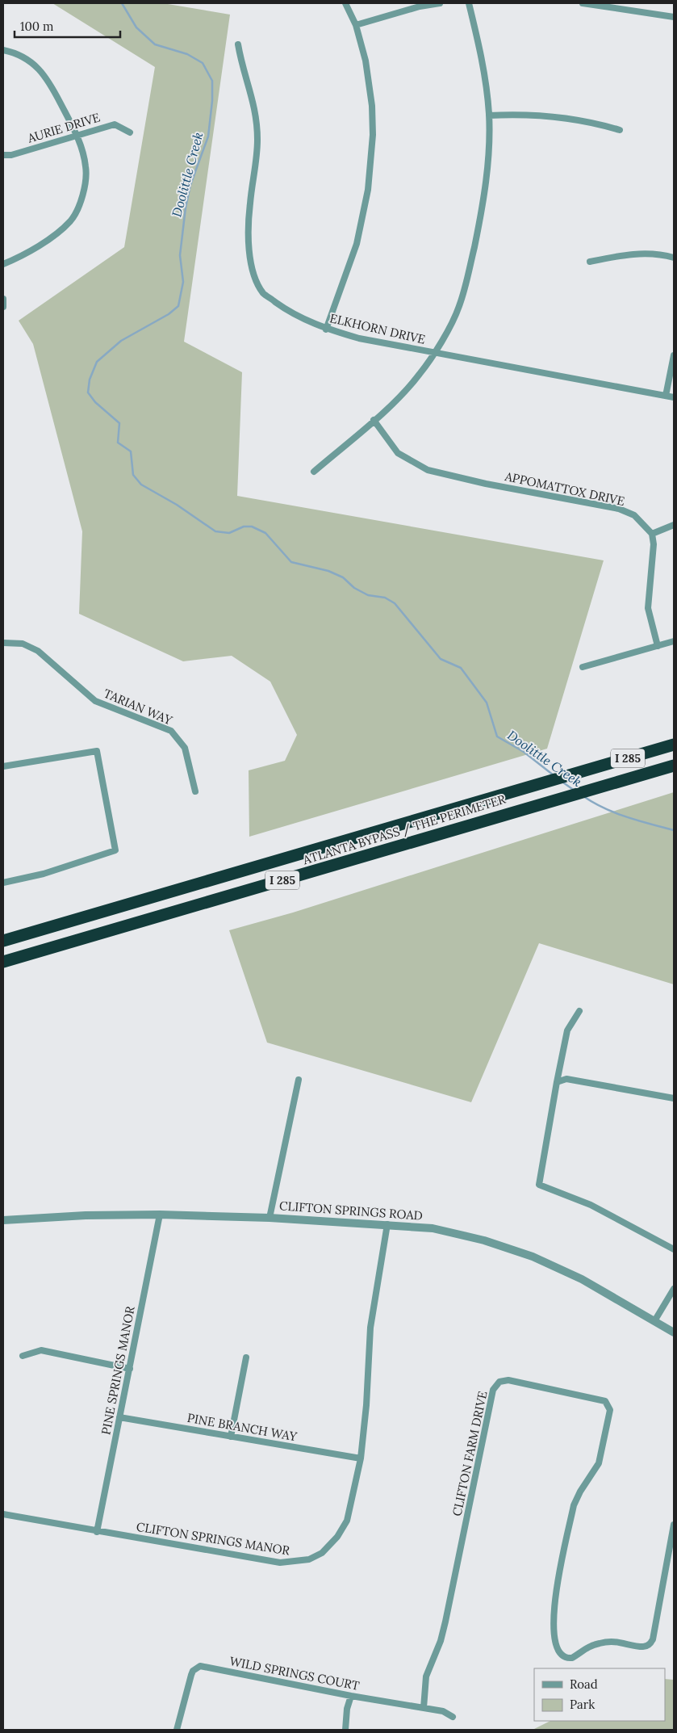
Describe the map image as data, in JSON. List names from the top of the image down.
{
  "streets": {
    "highway": ["I 285", "ATLANTA BYPASS / THE PERIMETER"],
    "street": [
      "AURIE DRIVE",
      "ELKHORN DRIVE",
      "APPOMATTOX DRIVE",
      "TARIAN WAY",
      "CLIFTON SPRINGS ROAD",
      "PINE SPRINGS MANOR",
      "PINE BRANCH WAY",
      "CLIFTON FARM DRIVE",
      "CLIFTON SPRINGS MANOR",
      "WILD SPRINGS COURT"
    ]
  },
  "crossings": [
    ["CLIFTON SPRINGS ROAD", "PINE SPRINGS MANOR"],
    ["CLIFTON SPRINGS ROAD", "CLIFTON SPRINGS MANOR"],
    ["PINE SPRINGS MANOR", "PINE BRANCH WAY"],
    ["PINE SPRINGS MANOR", "CLIFTON SPRINGS MANOR"],
    ["PINE BRANCH WAY", "CLIFTON SPRINGS MANOR"],
    ["CLIFTON FARM DRIVE", "WILD SPRINGS COURT"]
  ],
  "water": ["Doolittle Creek"],
  "legend": ["Road", "Park"],
  "scale_bar": "100 m"
}
